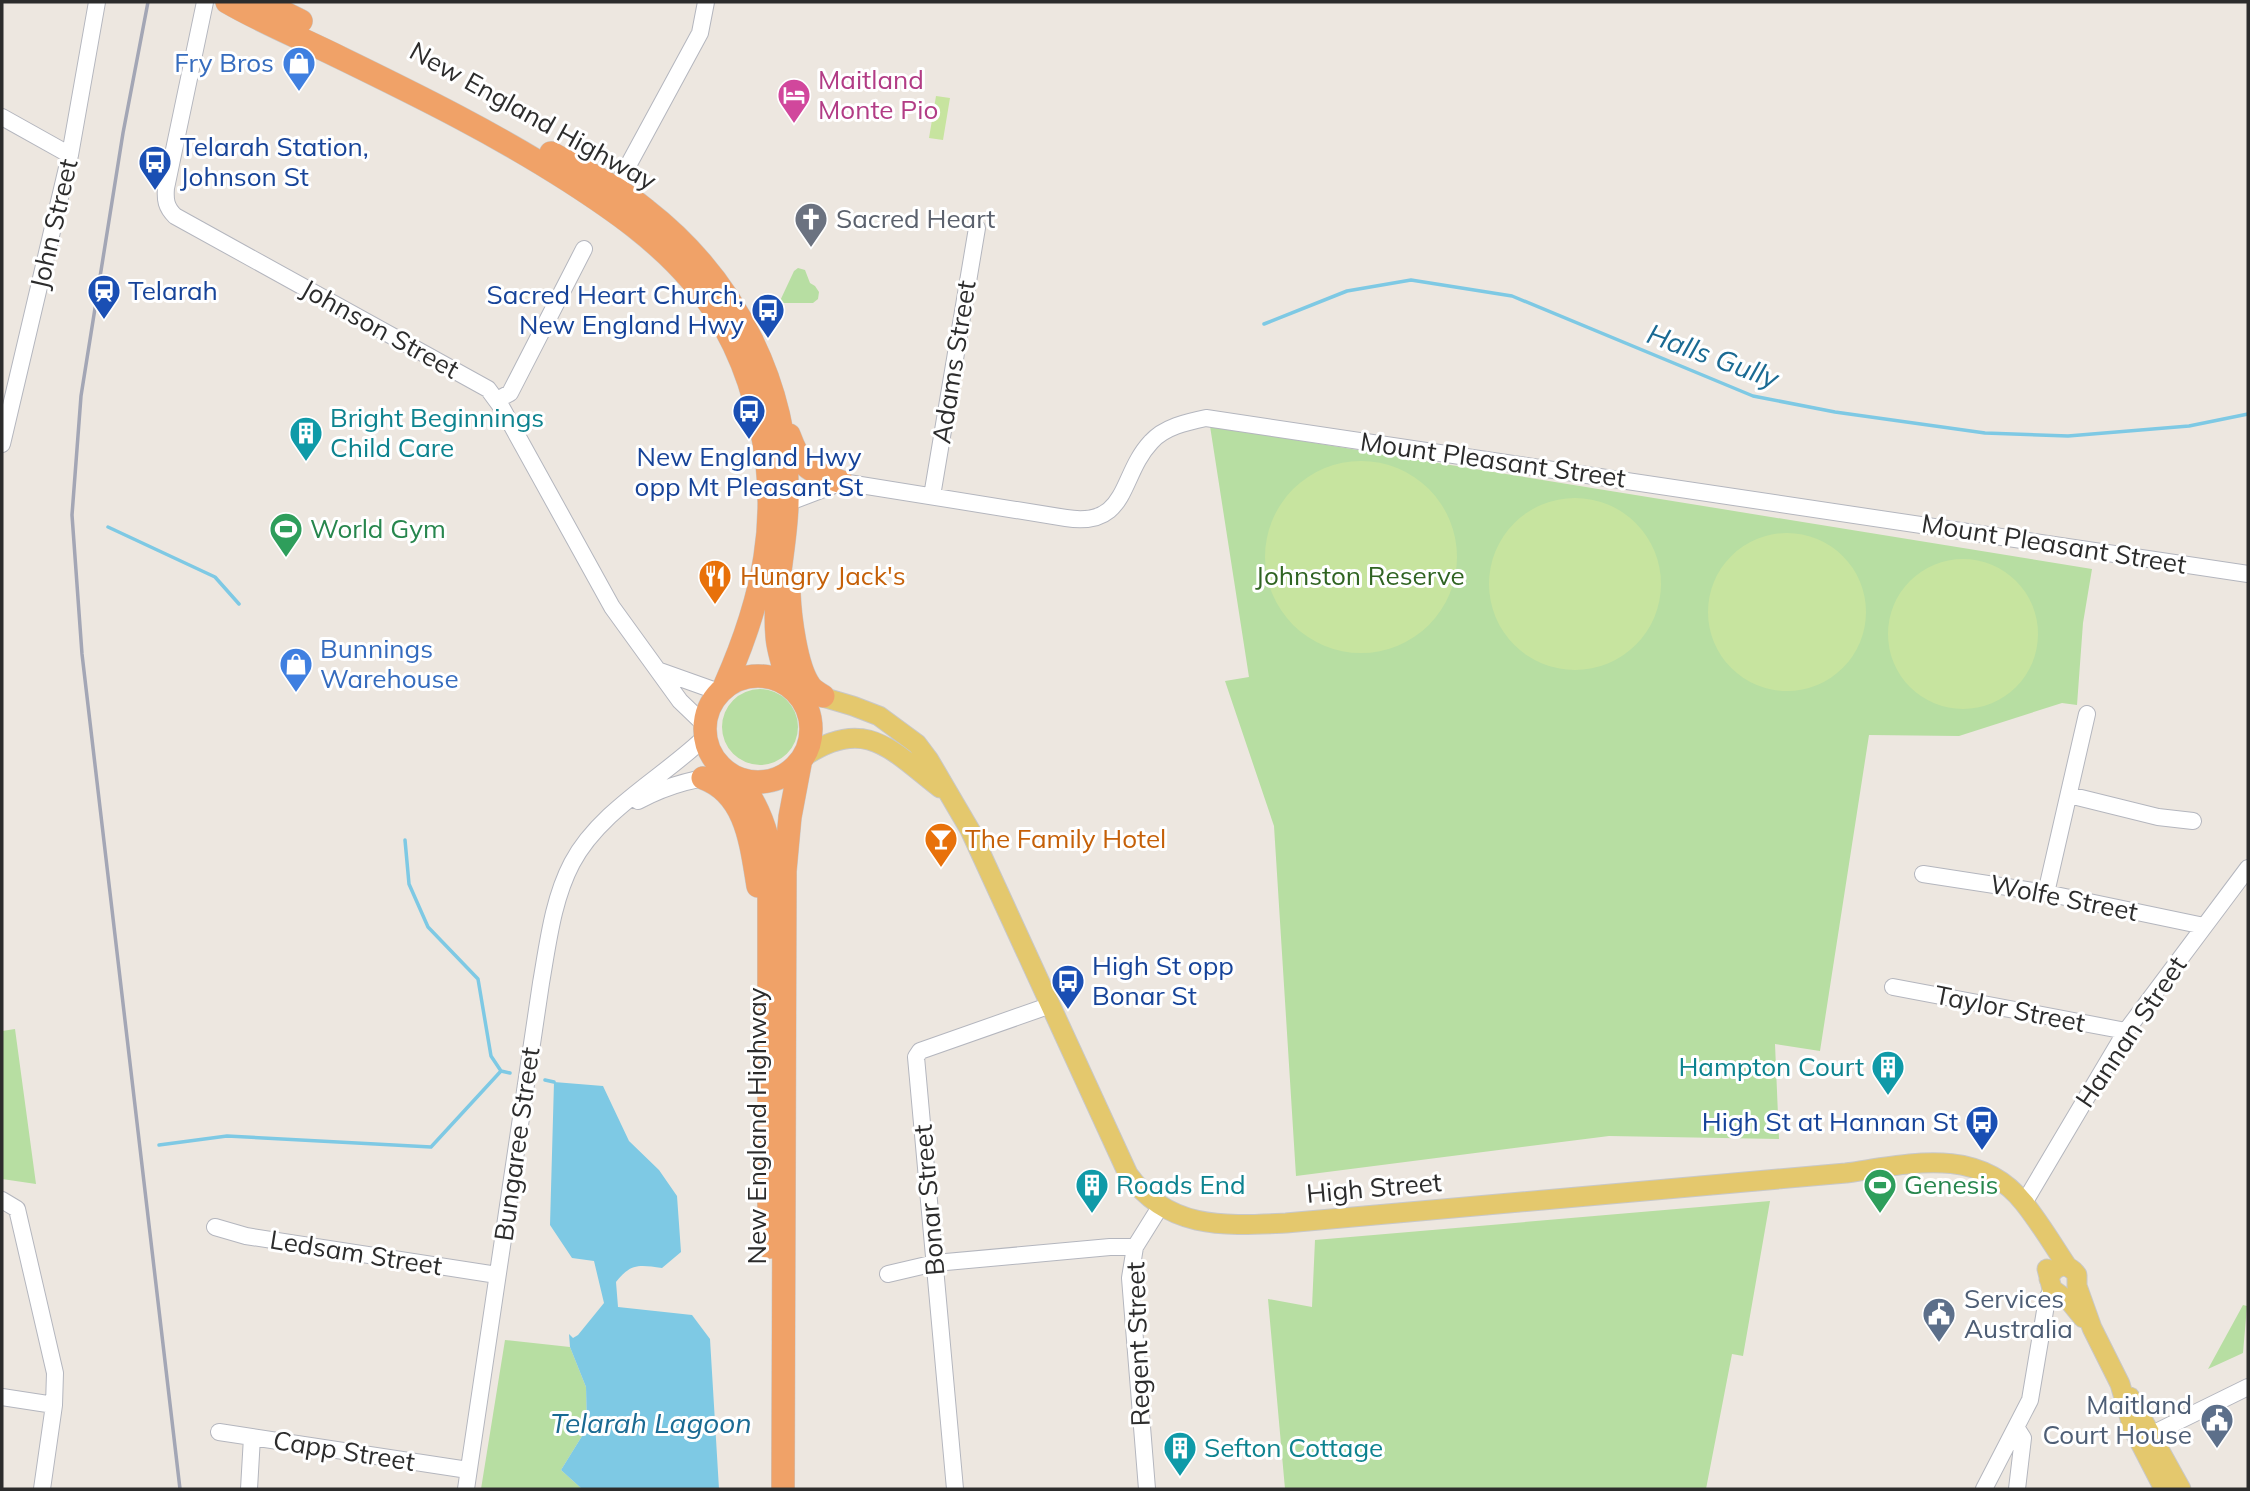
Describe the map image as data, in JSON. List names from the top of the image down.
{
  "streets": {
    "highway": ["New England Highway"],
    "main road": ["High Street"],
    "street": [
      "John Street",
      "Johnson Street",
      "Adams Street",
      "Mount Pleasant Street",
      "Wolfe Street",
      "Taylor Street",
      "Hannan Street",
      "Bungaree Street",
      "Bonar Street",
      "Ledsam Street",
      "Regent Street",
      "Capp Street"
    ]
  },
  "crossings": [
    ["New England Highway", "Johnson Street"],
    ["New England Highway", "Bungaree Street"],
    ["New England Highway", "High Street"],
    ["Johnson Street", "Bungaree Street"],
    ["Johnson Street", "High Street"],
    ["Adams Street", "Mount Pleasant Street"],
    ["Wolfe Street", "Hannan Street"],
    ["Taylor Street", "Hannan Street"],
    ["Hannan Street", "High Street"],
    ["Bungaree Street", "High Street"],
    ["Bungaree Street", "Ledsam Street"],
    ["Bungaree Street", "Capp Street"],
    ["High Street", "Bonar Street"],
    ["High Street", "Regent Street"]
  ],
  "water": ["Halls Gully", "Telarah Lagoon"],
  "parks": ["Johnston Reserve"],
  "places": {
    "shop": ["Fry Bros", "Bunnings Warehouse"],
    "hotel": ["Maitland Monte Pio"],
    "bus stop": [
      "Telarah Station, Johnson St",
      "Sacred Heart Church, New England Hwy",
      "New England Hwy opp Mt Pleasant St",
      "High St opp Bonar St",
      "High St at Hannan St"
    ],
    "church": ["Sacred Heart"],
    "station": ["Telarah"],
    "building": [
      "Bright Beginnings Child Care",
      "Hampton Court",
      "Roads End",
      "Sefton Cottage"
    ],
    "sports": ["World Gym", "Genesis"],
    "restaurant": ["Hungry Jack's"],
    "bar": ["The Family Hotel"],
    "public building": ["Services Australia", "Maitland Court House"]
  }
}
